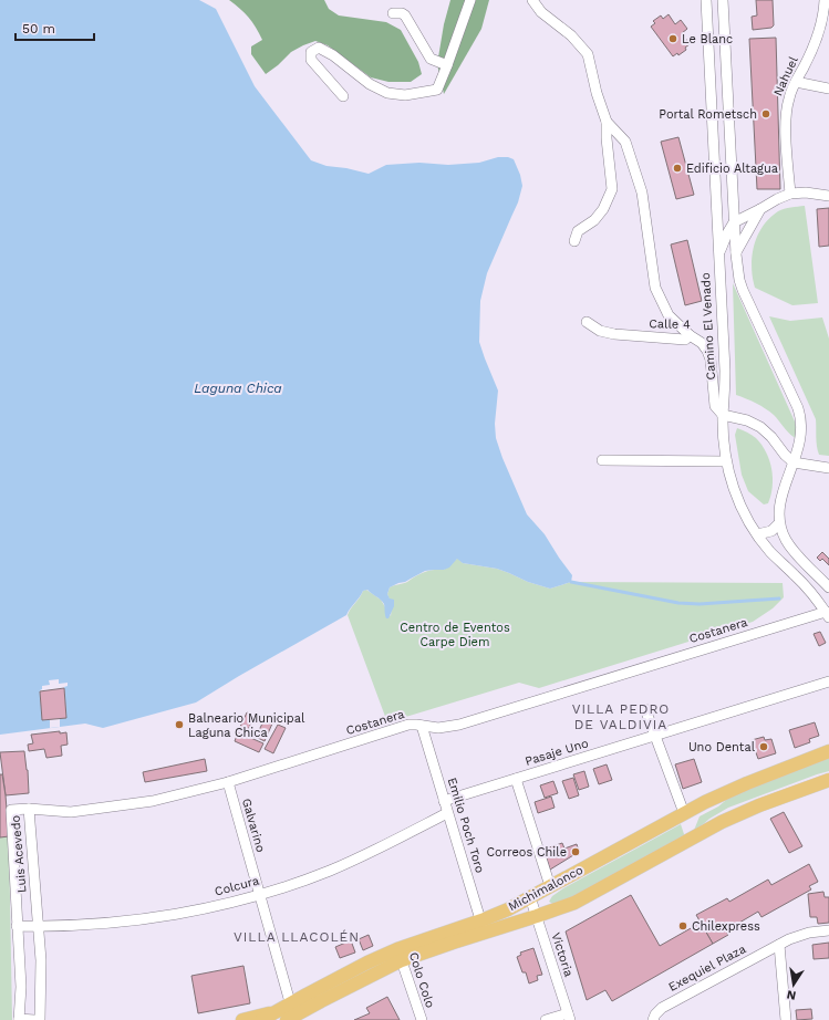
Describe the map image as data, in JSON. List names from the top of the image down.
{
  "streets": {
    "main road": ["Michimalonco"],
    "street": [
      "Nahuel",
      "Calle 4",
      "Camino El Venado",
      "Costanera",
      "Pasaje Uno",
      "Galvarino",
      "Emilio Poch Toro",
      "Luis Acevedo",
      "Colcura",
      "Victoria",
      "Exequiel Plaza",
      "Colo Colo"
    ]
  },
  "crossings": [
    ["Calle 4", "Camino El Venado"],
    ["Camino El Venado", "Costanera"],
    ["Costanera", "Galvarino"],
    ["Costanera", "Emilio Poch Toro"],
    ["Costanera", "Luis Acevedo"],
    ["Pasaje Uno", "Emilio Poch Toro"],
    ["Galvarino", "Colcura"],
    ["Galvarino", "Michimalonco"],
    ["Emilio Poch Toro", "Colcura"],
    ["Emilio Poch Toro", "Michimalonco"],
    ["Luis Acevedo", "Colcura"],
    ["Michimalonco", "Victoria"],
    ["Michimalonco", "Colo Colo"]
  ],
  "districts": ["VILLA PEDRO DE VALDIVIA", "VILLA LLACOLÉN"],
  "water": ["Laguna Chica"],
  "parks": ["Centro de Eventos Carpe Diem"],
  "places": [
    "Le Blanc",
    "Portal Rometsch",
    "Edificio Altagua",
    "Balneario Municipal Laguna Chica",
    "Uno Dental",
    "Correos Chile",
    "Chilexpress"
  ],
  "scale_bar": "50 m",
  "north": "bottom"
}
